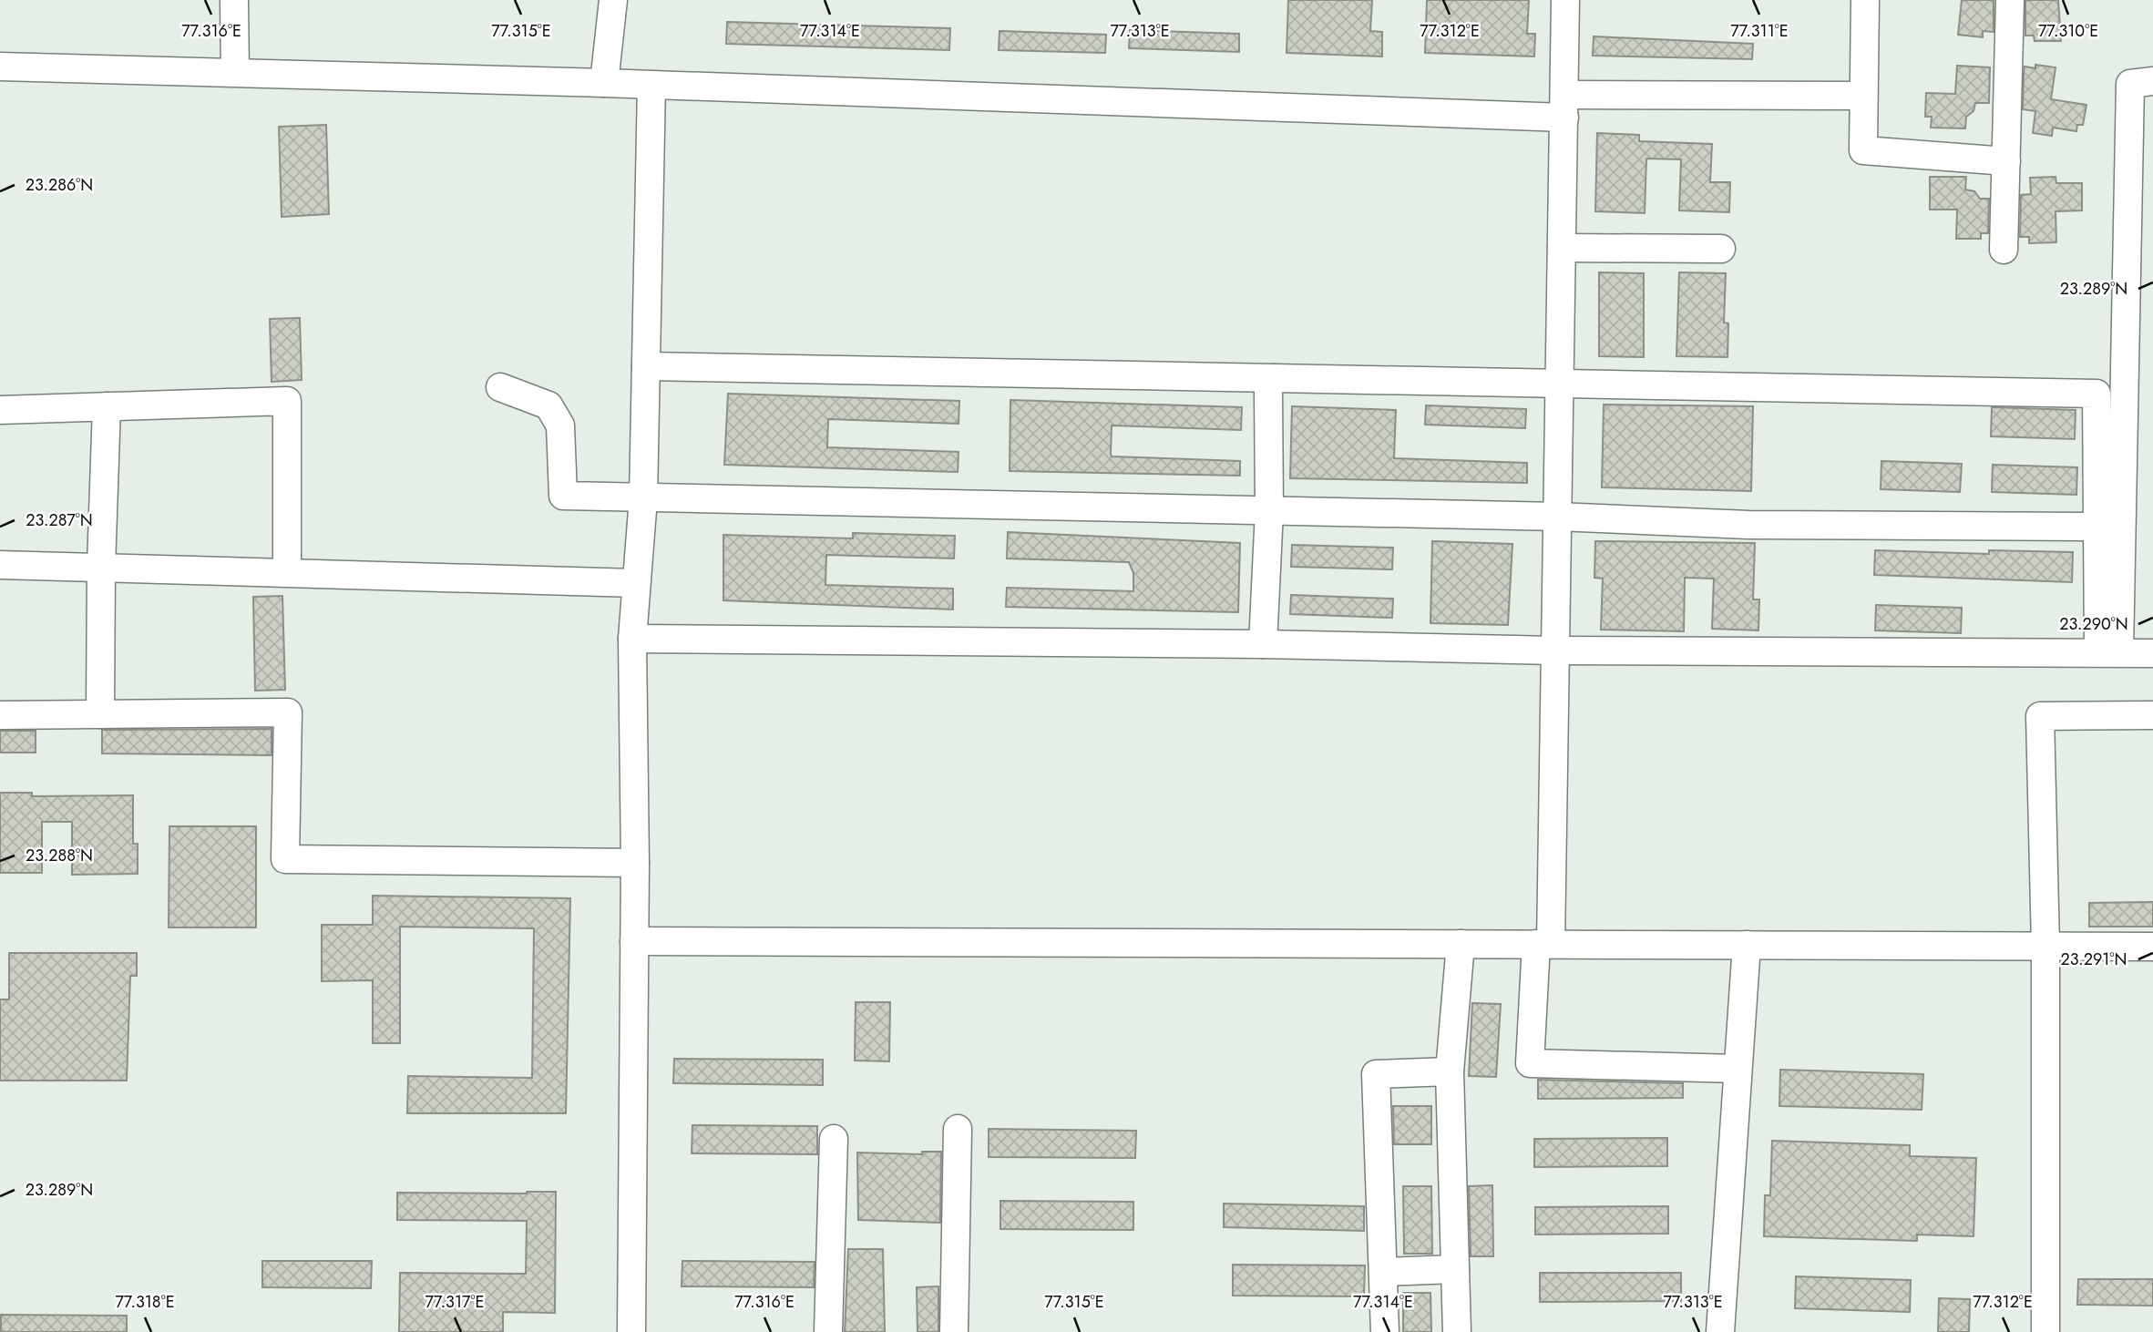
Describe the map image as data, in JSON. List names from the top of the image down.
{
  "coordinates": [
    "77.316°E",
    "77.315°E",
    "77.314°E",
    "77.313°E",
    "77.312°E",
    "77.311°E",
    "77.310°E",
    "23.286°N",
    "23.289°N",
    "23.287°N",
    "23.290°N",
    "23.288°N",
    "23.291°N",
    "77.318°E",
    "77.317°E"
  ]
}
